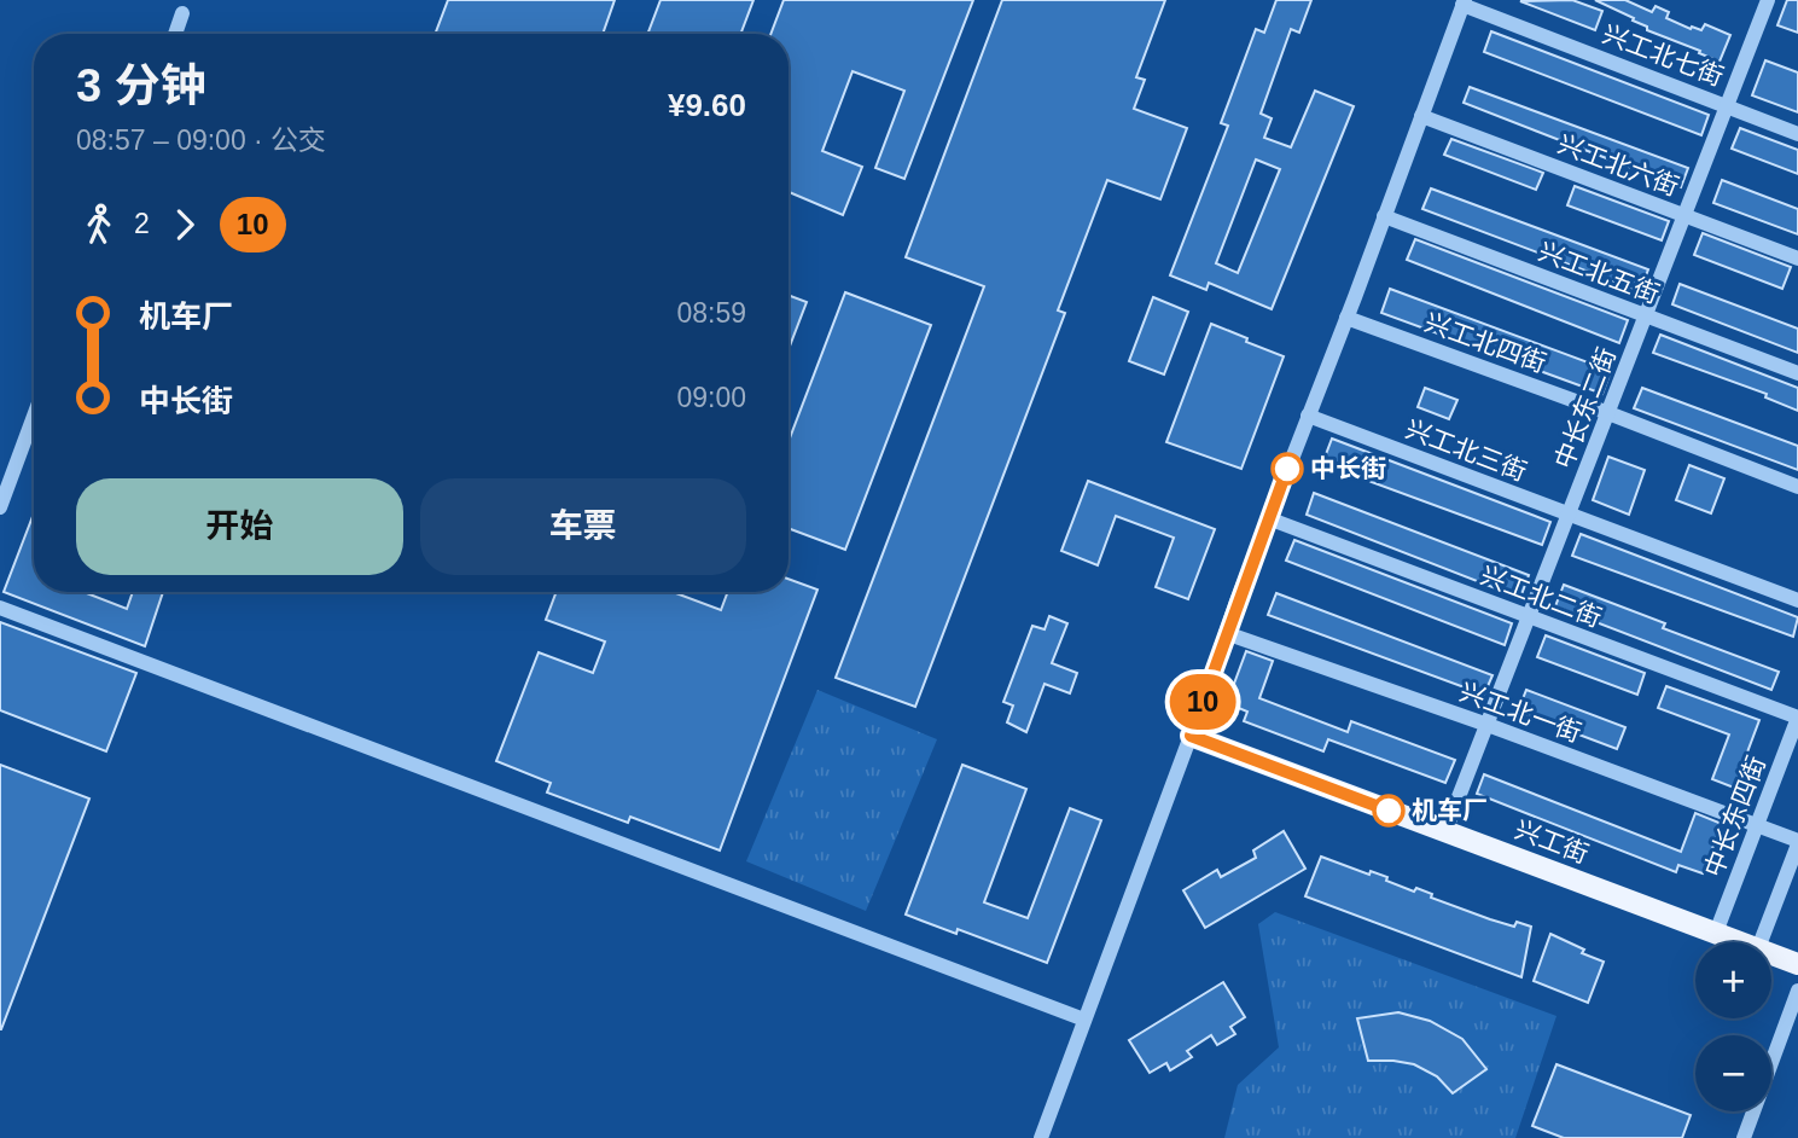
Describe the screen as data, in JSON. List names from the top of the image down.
{
  "streets": {
    "main road": ["兴工街"],
    "street": [
      "兴工北七街",
      "兴工北六街",
      "兴工北五街",
      "兴工北四街",
      "中长东二街",
      "兴工北三街",
      "兴工北二街",
      "兴工北一街",
      "中长东四街"
    ]
  },
  "crossings": [
    ["兴工北七街", "中长东二街"],
    ["兴工北六街", "中长东二街"],
    ["兴工北五街", "中长东二街"],
    ["兴工北四街", "中长东二街"],
    ["中长东二街", "兴工北三街"],
    ["中长东二街", "兴工北二街"],
    ["中长东二街", "兴工北一街"],
    ["中长东二街", "兴工街"],
    ["兴工北二街", "中长东四街"],
    ["兴工北一街", "中长东四街"],
    ["中长东四街", "兴工街"]
  ],
  "places": ["中长街", "机车厂"],
  "lines": ["bus line 10"],
  "page": {
    "on_map": "10",
    "heading": ["3 分钟", "08:57 – 09:00 · 公交", "¥9.60"],
    "legs": ["2", "10"],
    "list": [
      {
        "name": "机车厂",
        "value": "08:59"
      },
      {
        "name": "中长街",
        "value": "09:00"
      }
    ],
    "buttons": ["开始", "车票"],
    "map_buttons": ["+", "−"]
  }
}
